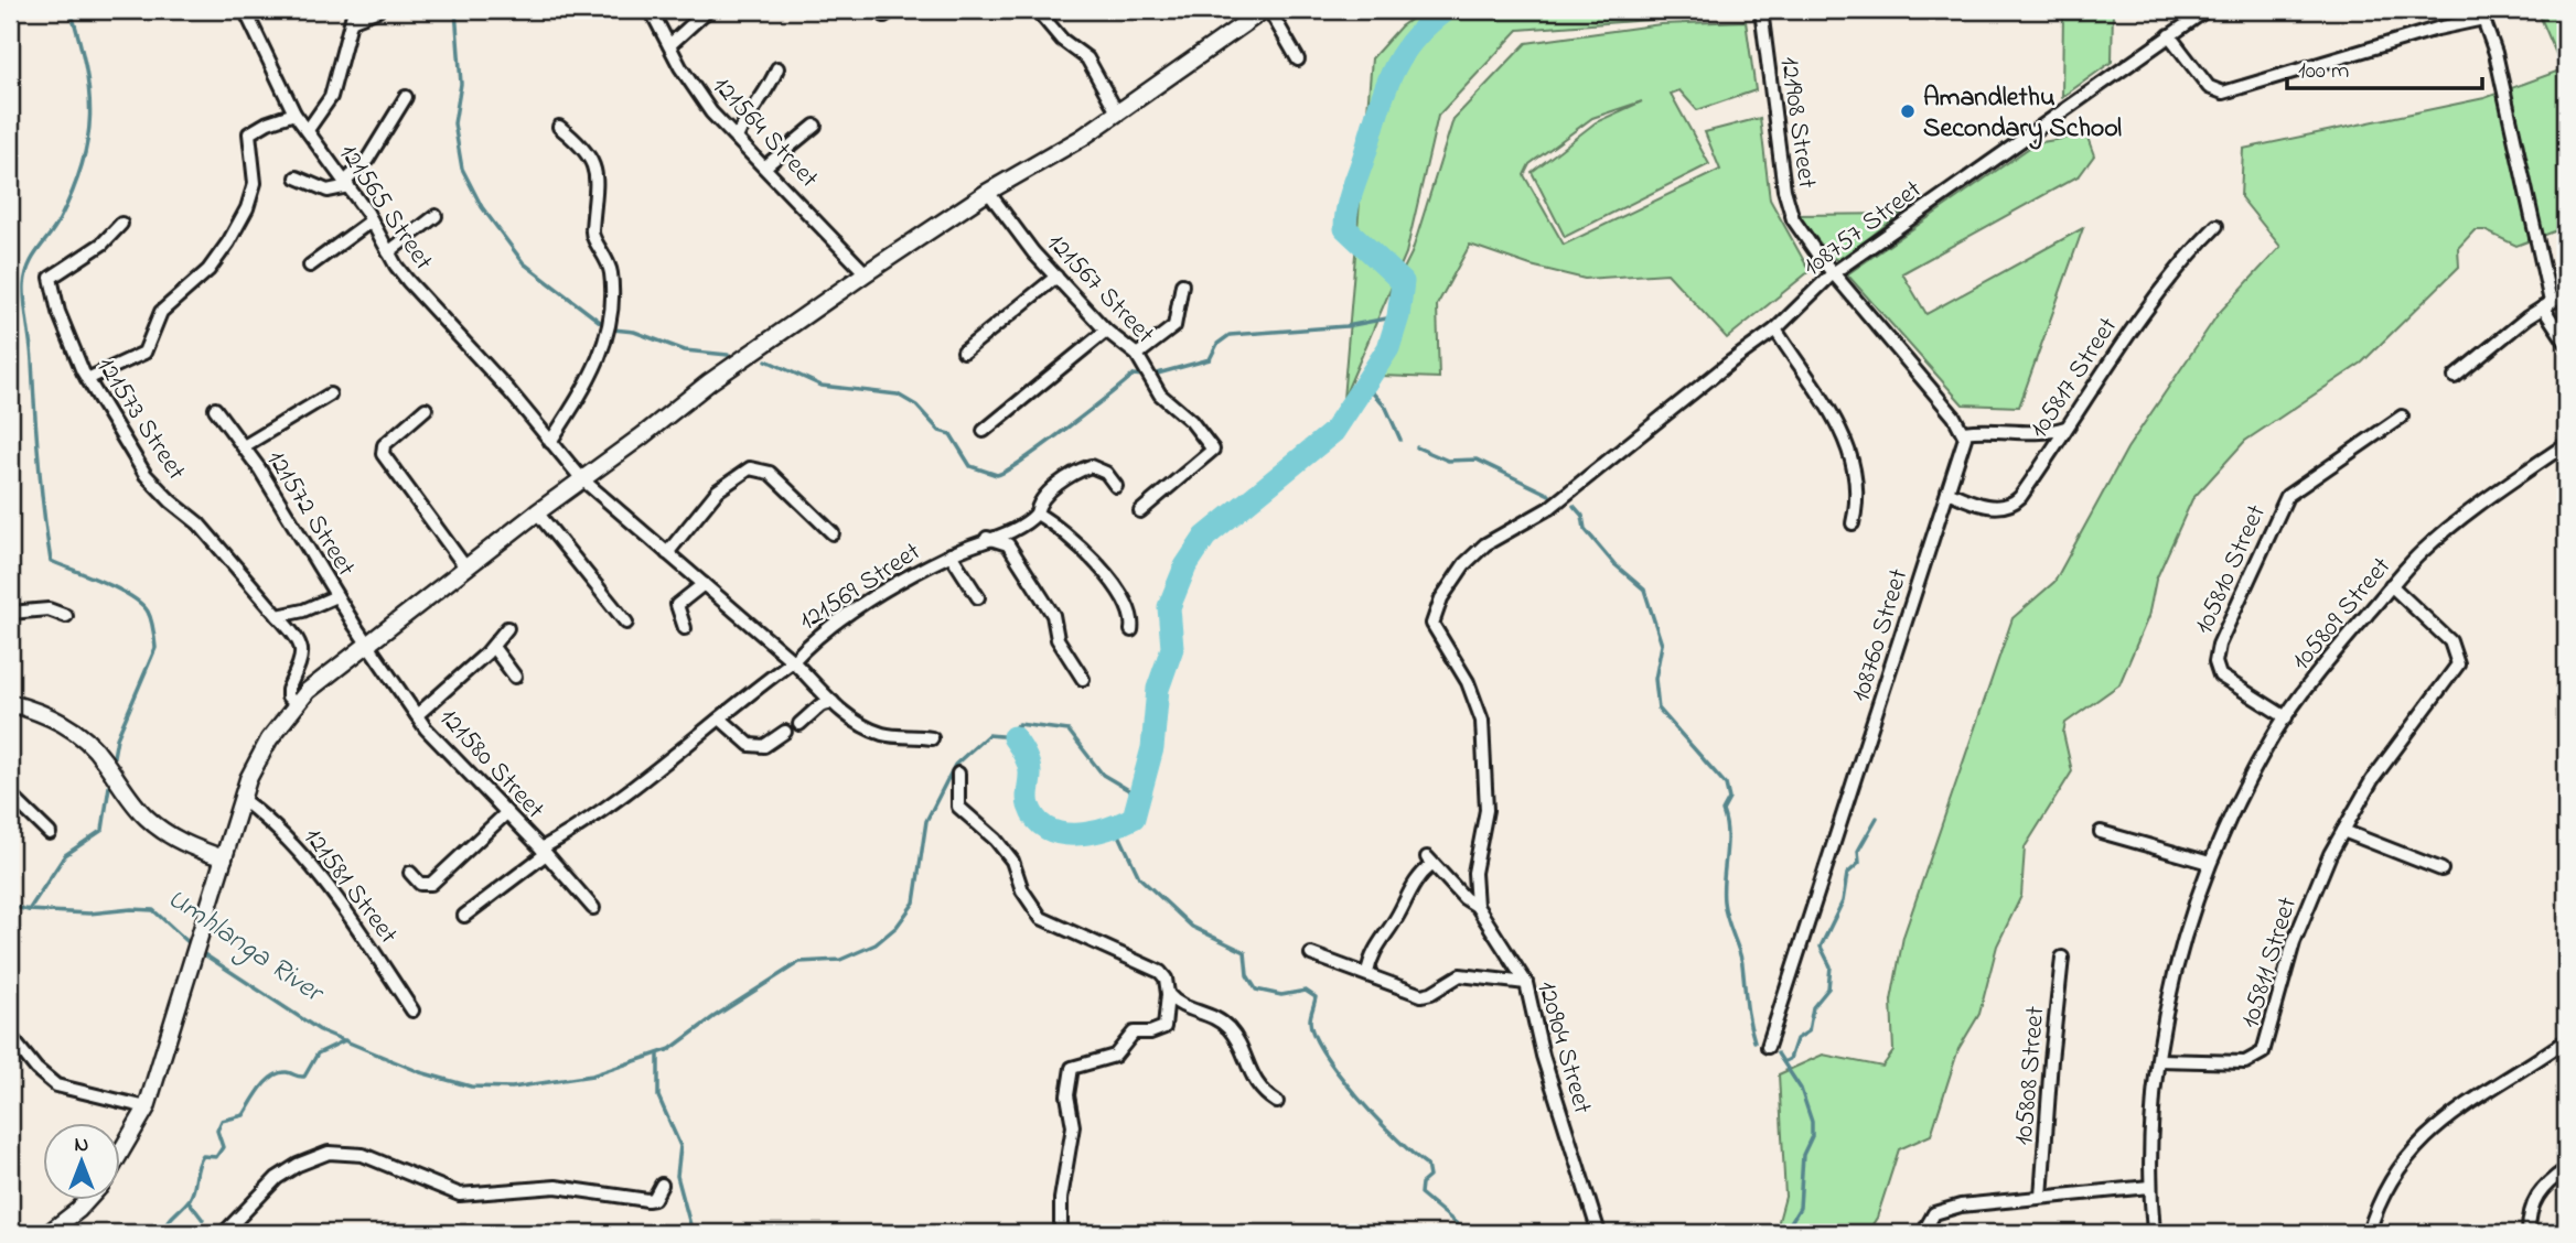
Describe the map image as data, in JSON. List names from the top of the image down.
{
  "streets": {
    "street": [
      "121908 Street",
      "121564 Street",
      "121565 Street",
      "108757 Street",
      "121567 Street",
      "105817 Street",
      "121573 Street",
      "121572 Street",
      "105810 Street",
      "121569 Street",
      "105809 Street",
      "108760 Street",
      "121580 Street",
      "121581 Street",
      "105811 Street",
      "120904 Street",
      "105808 Street"
    ]
  },
  "crossings": [
    ["121908 Street", "108757 Street"],
    ["121565 Street", "121569 Street"],
    ["108757 Street", "120904 Street"],
    ["105817 Street", "108760 Street"],
    ["121572 Street", "121580 Street"],
    ["105810 Street", "105809 Street"],
    ["105809 Street", "105811 Street"]
  ],
  "water": ["Umhlanga River"],
  "places": ["Amandlethu Secondary School"],
  "scale_bar": "100 m",
  "north": "top"
}
